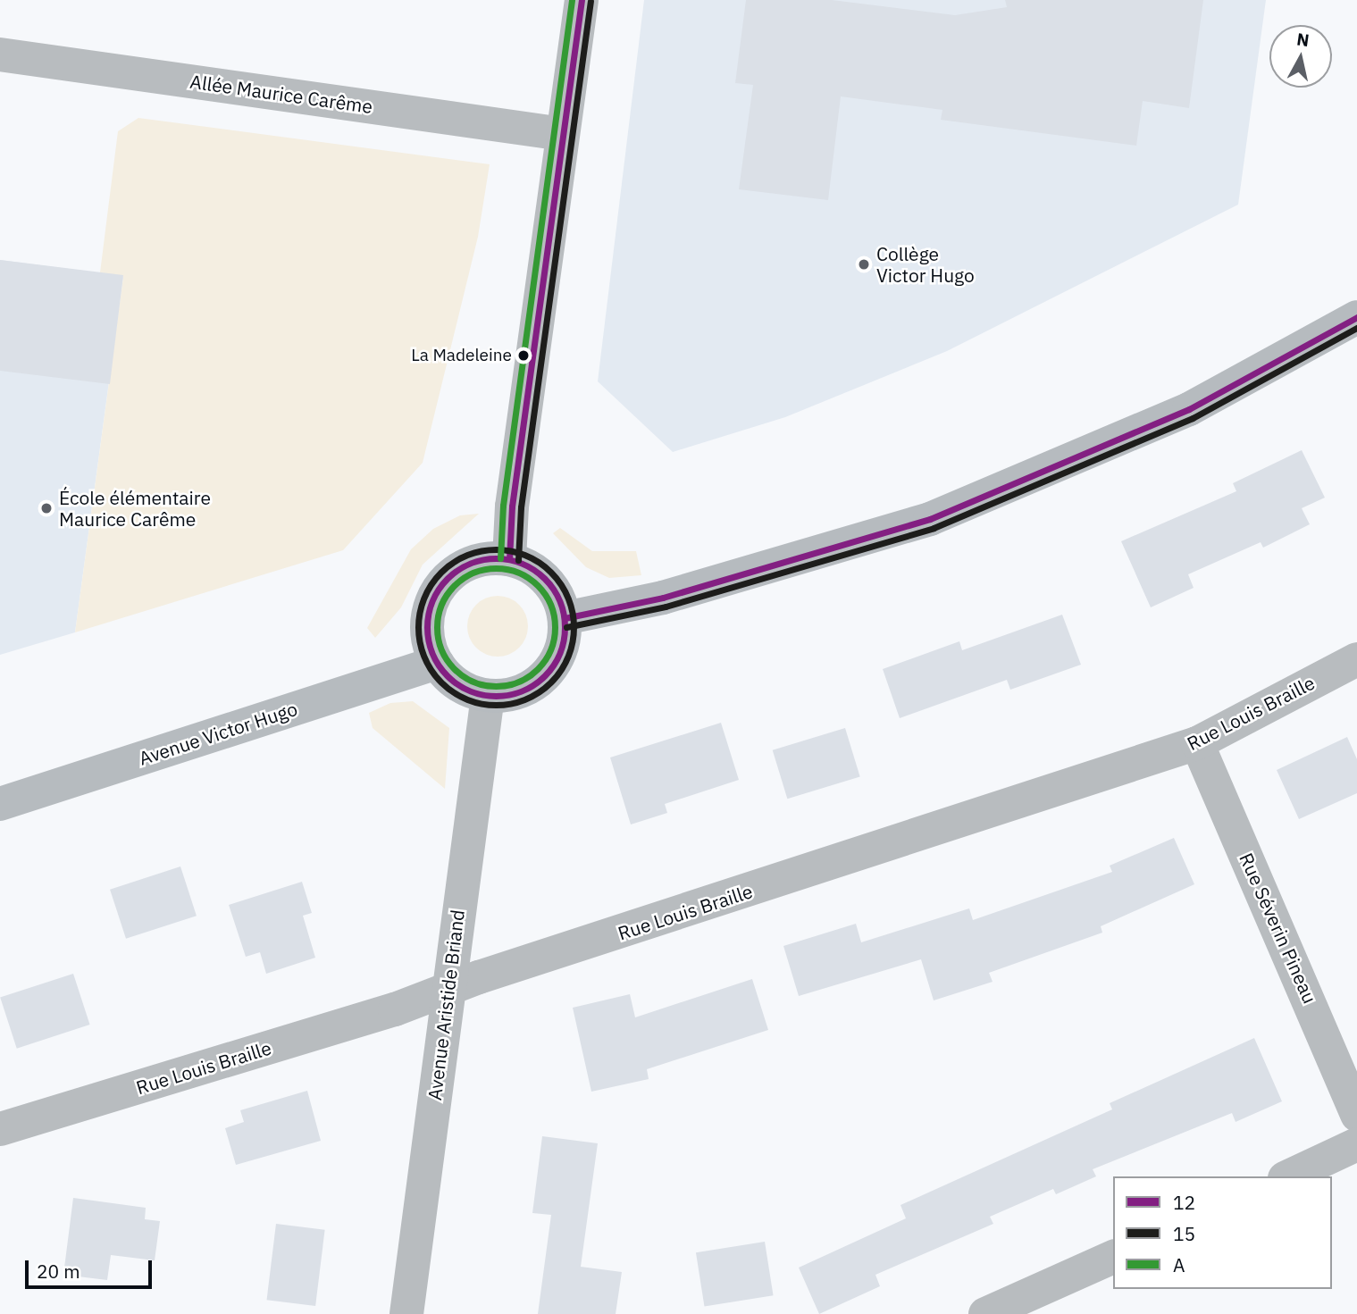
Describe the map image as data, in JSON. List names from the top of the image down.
{
  "streets": {
    "main road": ["Avenue Victor Hugo"],
    "street": [
      "Allée Maurice Carême",
      "Rue Louis Braille",
      "Rue Séverin Pineau",
      "Avenue Aristide Briand"
    ]
  },
  "crossings": [
    ["Rue Louis Braille", "Rue Séverin Pineau"],
    ["Rue Louis Braille", "Avenue Aristide Briand"],
    ["Avenue Victor Hugo", "Avenue Aristide Briand"]
  ],
  "places": ["Collège Victor Hugo", "La Madeleine", "École élémentaire Maurice Carême"],
  "lines": ["transit line 12", "transit line A", "transit line 15"],
  "legend": ["12", "15", "A"],
  "scale_bar": "20 m",
  "north": "top"
}
